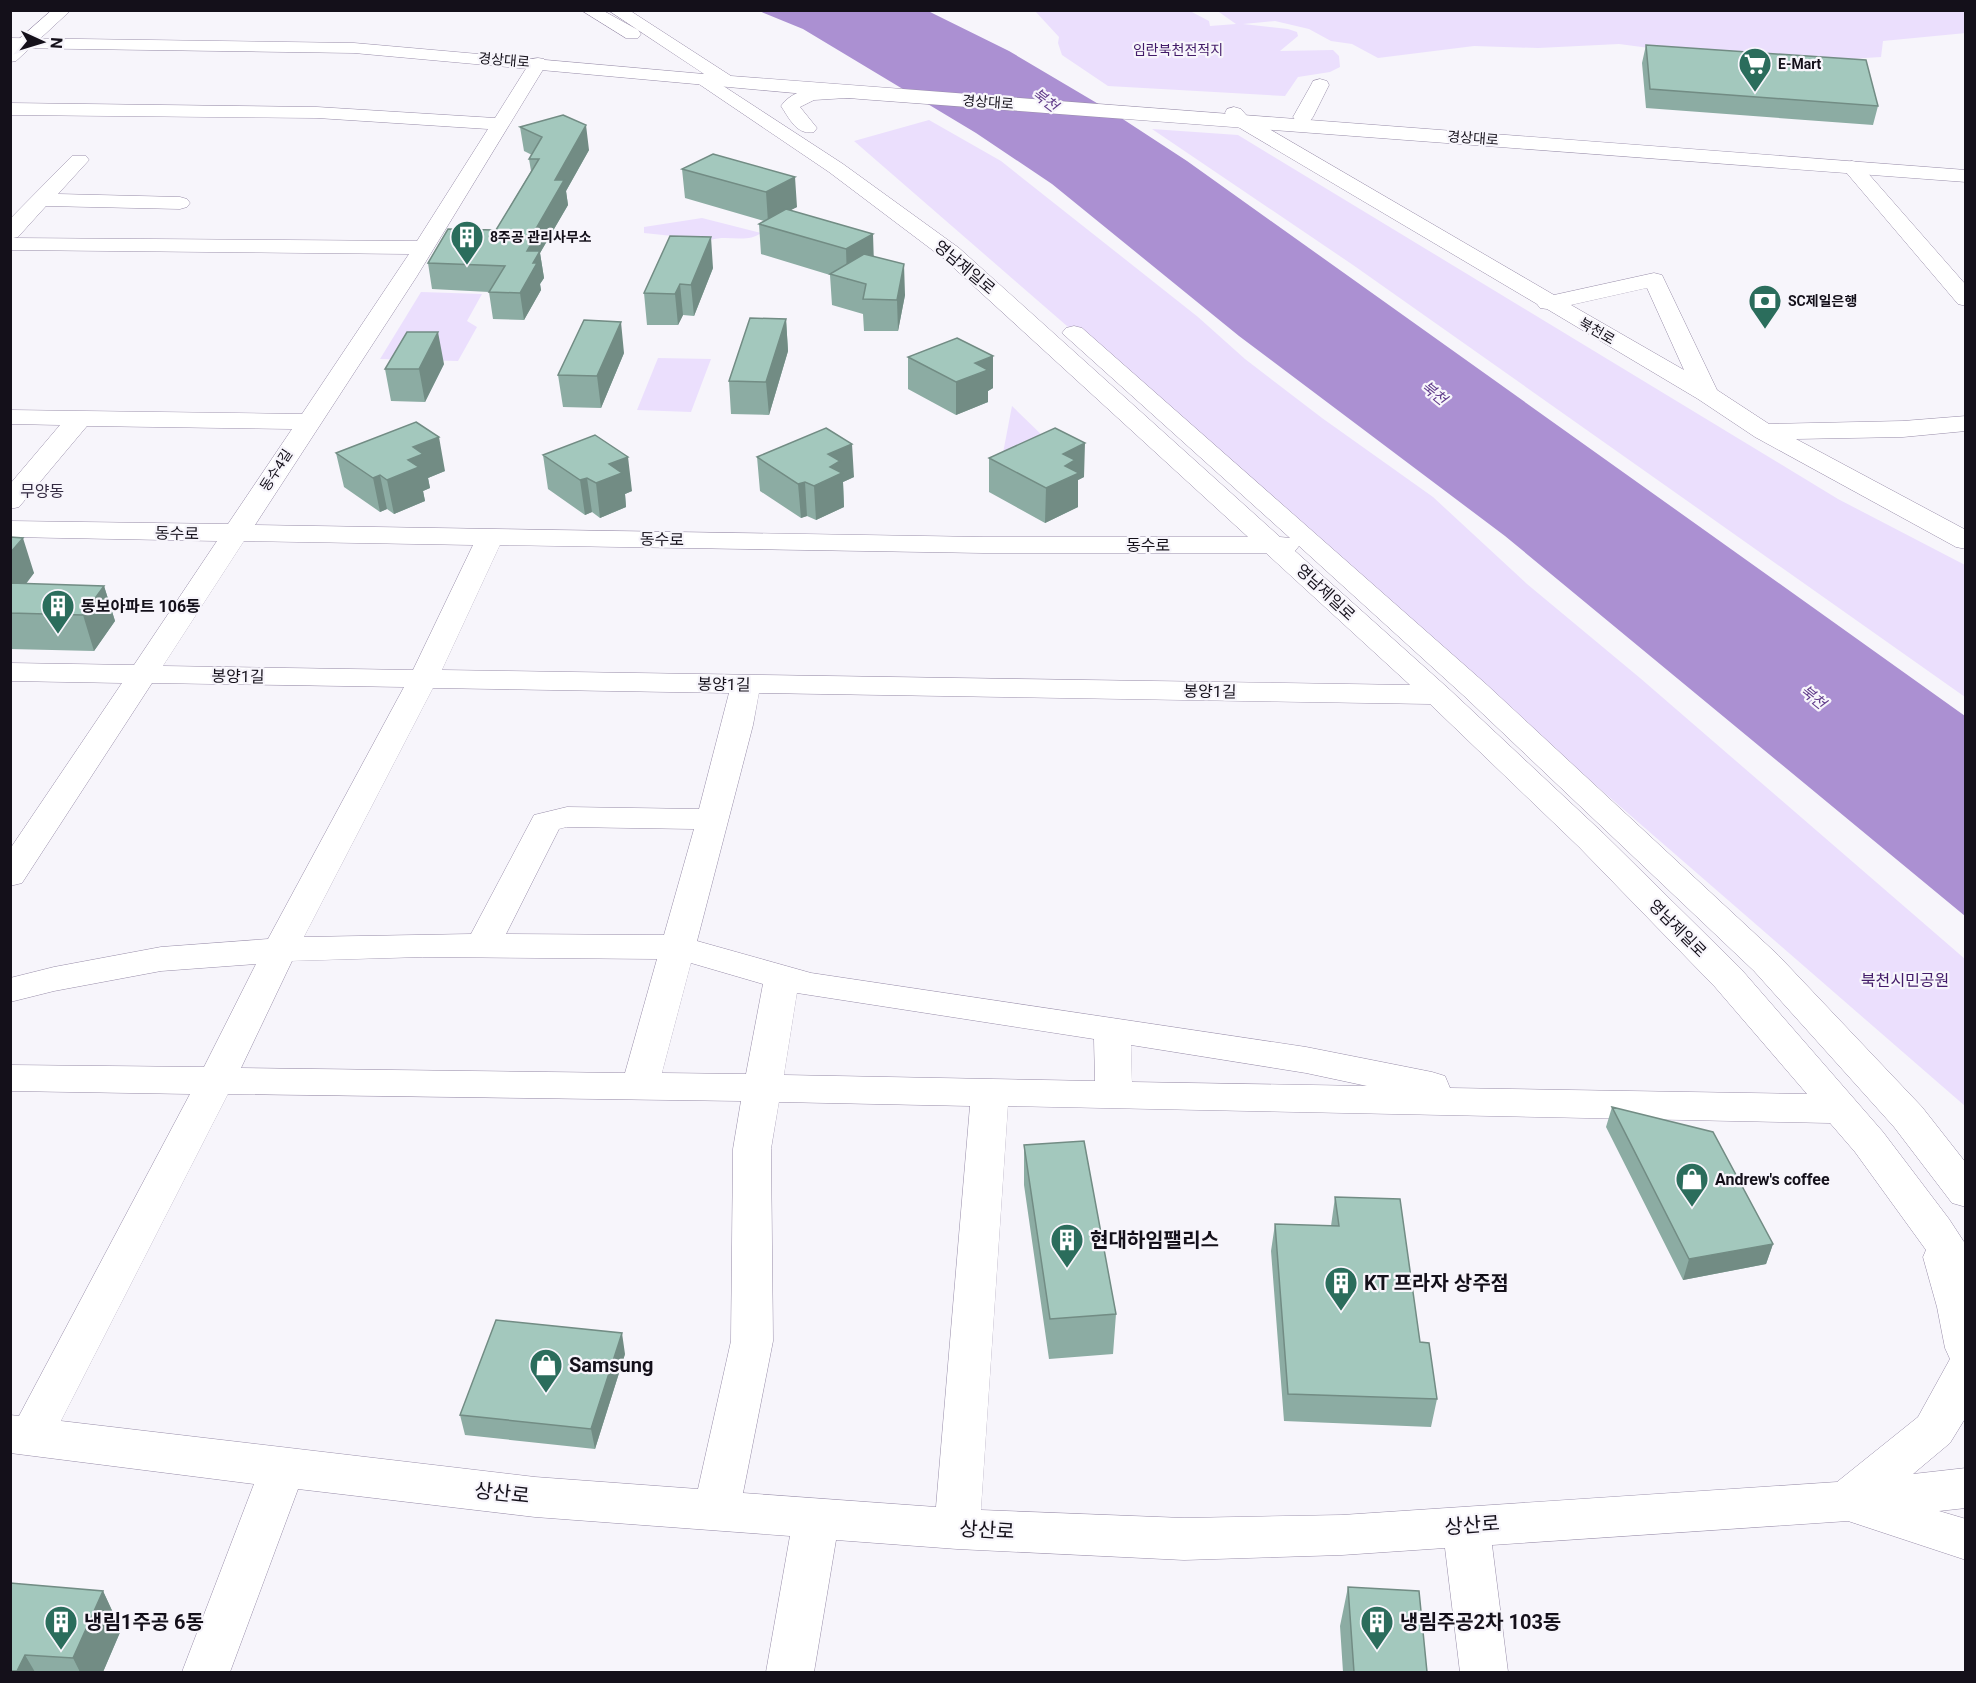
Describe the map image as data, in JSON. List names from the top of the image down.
{
  "streets": {
    "street": [
      "경상대로",
      "영남제일로",
      "북천로",
      "동수4길",
      "동수로",
      "봉양1길",
      "상산로"
    ]
  },
  "crossings": [
    ["경상대로", "영남제일로"],
    ["경상대로", "북천로"],
    ["경상대로", "동수4길"],
    ["영남제일로", "동수로"],
    ["영남제일로", "봉양1길"],
    ["동수4길", "동수로"],
    ["동수4길", "봉양1길"]
  ],
  "districts": ["무양동"],
  "water": ["북천"],
  "parks": ["임란북천전적지", "북천시민공원"],
  "places": {
    "supermarket": ["E-Mart"],
    "building": [
      "8주공 관리사무소",
      "동보아파트 106동",
      "현대하임팰리스",
      "KT 프라자 상주점",
      "냉림1주공 6동",
      "냉림주공2차 103동"
    ],
    "bank": ["SC제일은행"],
    "shop": ["Andrew's coffee", "Samsung"]
  },
  "north": "right"
}
